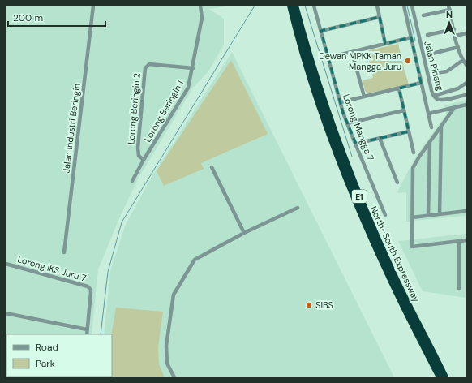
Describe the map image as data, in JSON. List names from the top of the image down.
{
  "streets": {
    "highway": ["E1", "North–South Expressway"],
    "street": [
      "Jalan Pinang",
      "Lorong Beringin 2",
      "Lorong Beringin 1",
      "Lorong Mangga 7",
      "Jalan Industri Beringin",
      "Lorong IKS Juru 7"
    ]
  },
  "crossings": [
    ["Lorong Beringin 2", "Lorong Beringin 1"]
  ],
  "places": ["Dewan MPKK Taman Mangga Juru", "SIBS"],
  "legend": ["Road", "Park"],
  "scale_bar": "200 m",
  "north": "top"
}
